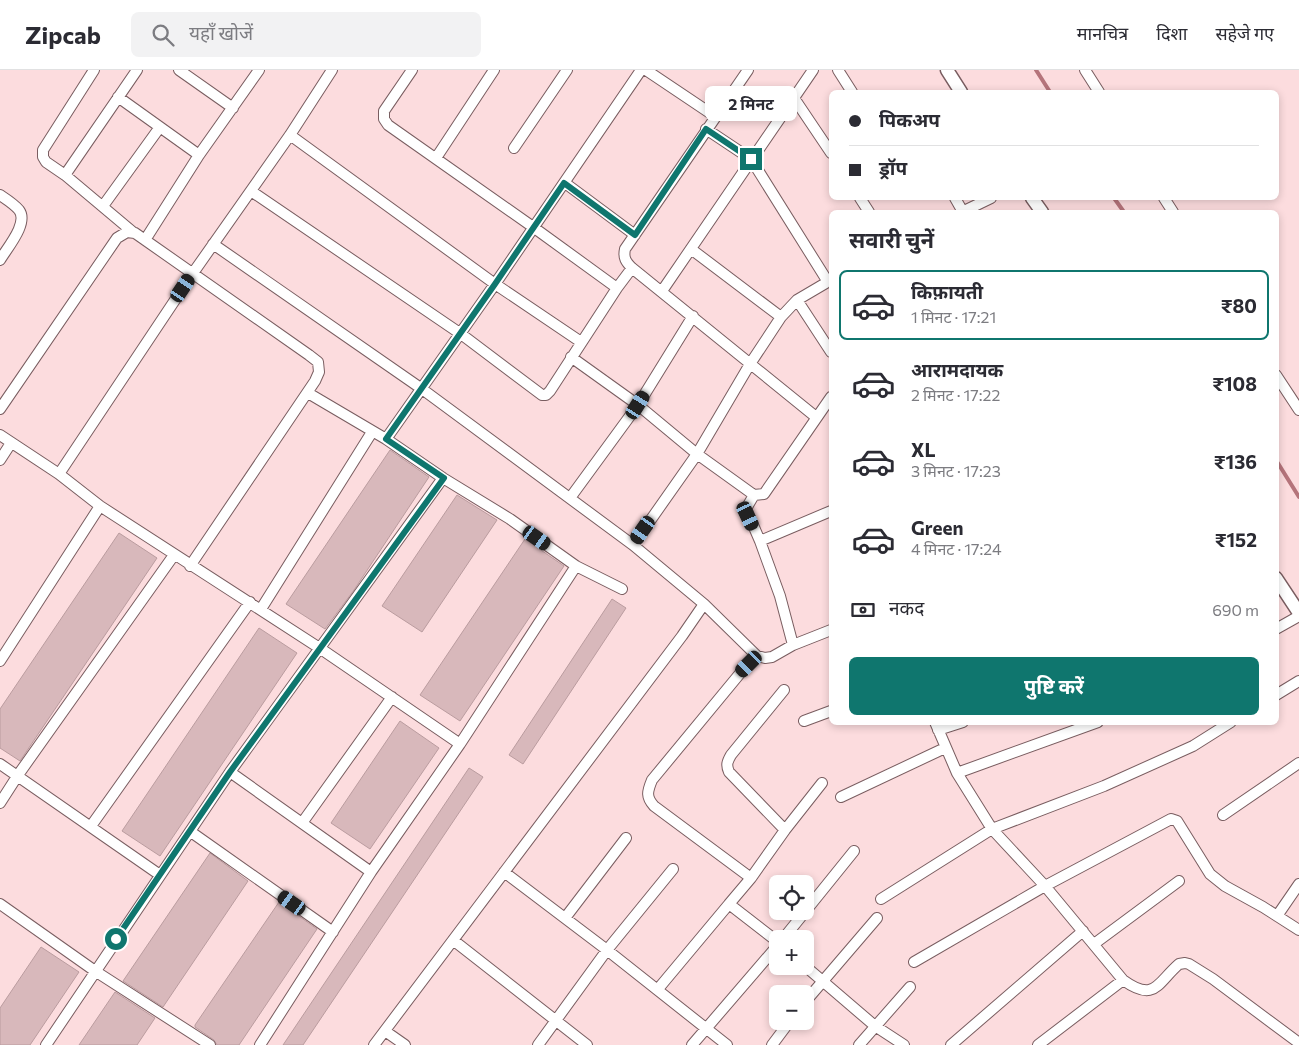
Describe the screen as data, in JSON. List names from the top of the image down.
{
  "page": {
    "header": "Zipcab",
    "search": "यहाँ खोजें",
    "nav": ["मानचित्र", "दिशा", "सहेजे गए"],
    "bubble": "2 मिनट",
    "banner": ["पिकअप", "ड्रॉप"],
    "heading": "सवारी चुनें",
    "list": [
      {
        "name": "किफ़ायती",
        "note": "1 मिनट · 17:21",
        "value": "₹80"
      },
      {
        "name": "आरामदायक",
        "note": "2 मिनट · 17:22",
        "value": "₹108"
      },
      {
        "name": "XL",
        "note": "3 मिनट · 17:23",
        "value": "₹136"
      },
      {
        "name": "Green",
        "note": "4 मिनट · 17:24",
        "value": "₹152"
      }
    ],
    "pay": ["नकद", "690 m"],
    "buttons": "पुष्टि करें",
    "map_buttons": ["+", "−"]
  }
}
